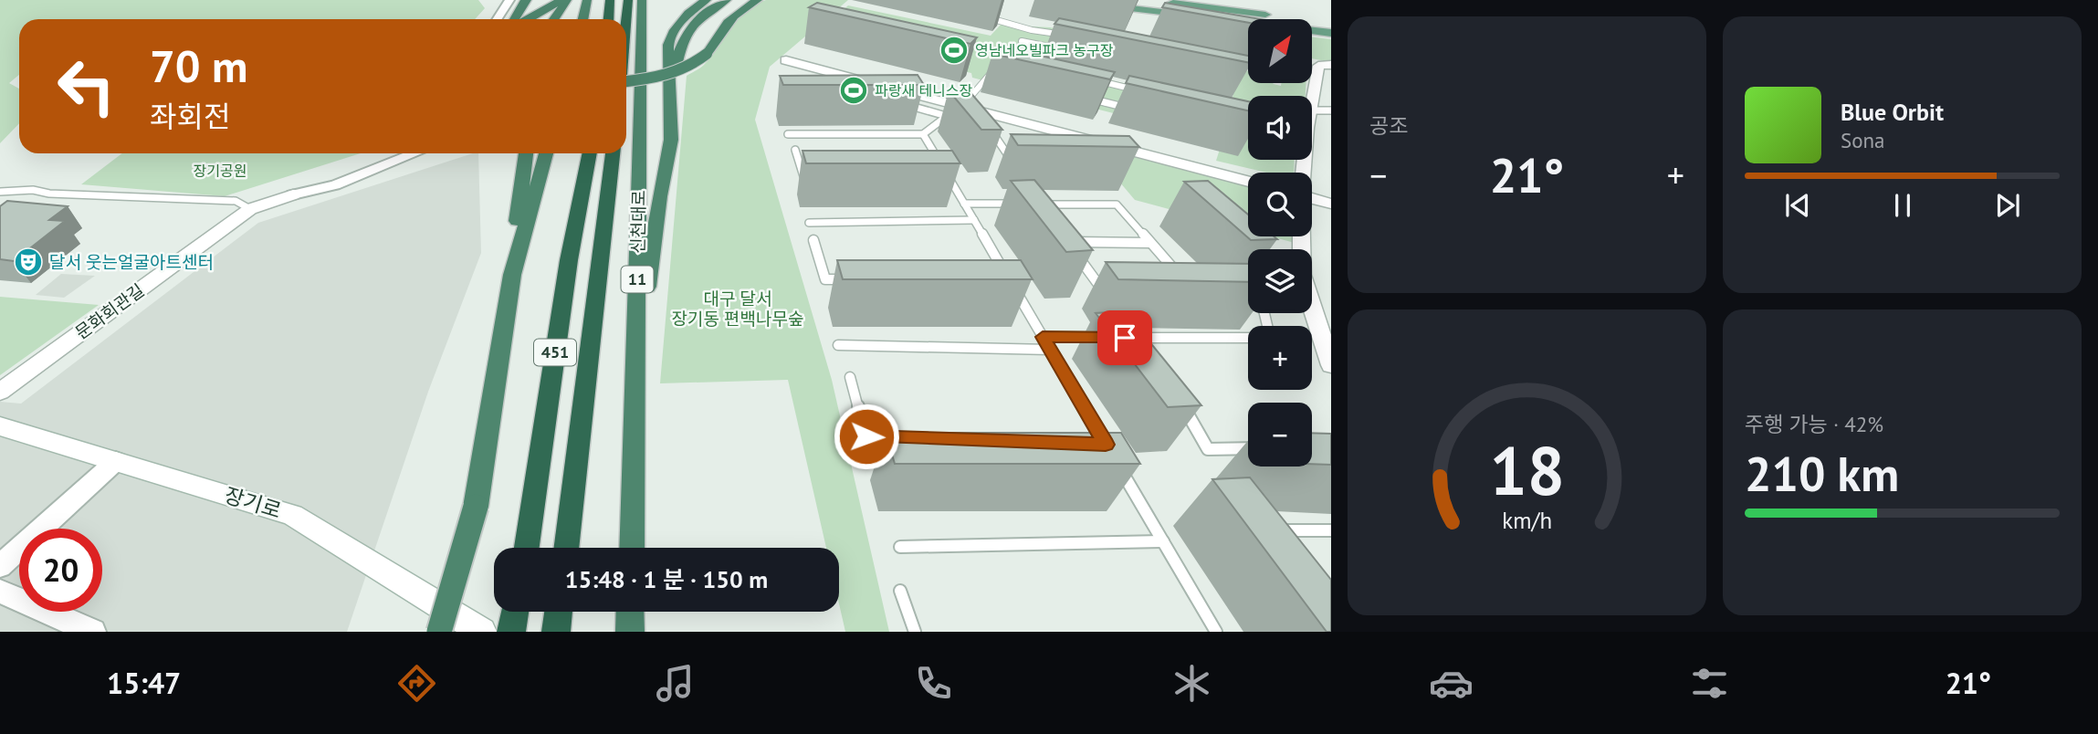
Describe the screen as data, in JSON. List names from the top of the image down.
{
  "streets": {
    "highway": ["신천대로", "11", "451"],
    "street": ["문화회관길", "장기로"]
  },
  "parks": ["장기공원", "대구 달서 장기동 편백나무숲"],
  "places": {
    "sports": ["영남네오빌파크 농구장", "파랑새 테니스장"],
    "theatre": ["달서 웃는얼굴아트센터"]
  },
  "north": "top right",
  "page": {
    "tile": [
      "공조",
      ["주행 가능 · 42%", "210 km"]
    ],
    "map_buttons": ["+", "−"],
    "turn": ["70 m", "좌회전"],
    "song": ["Blue Orbit", "Sona"],
    "heat": ["−", "21°", "+"],
    "limit": "20",
    "trip": "15:48 · 1 분 · 150 m",
    "tabs": ["15:47", "21°"],
    "gauge": ["18", "km/h"]
  }
}
